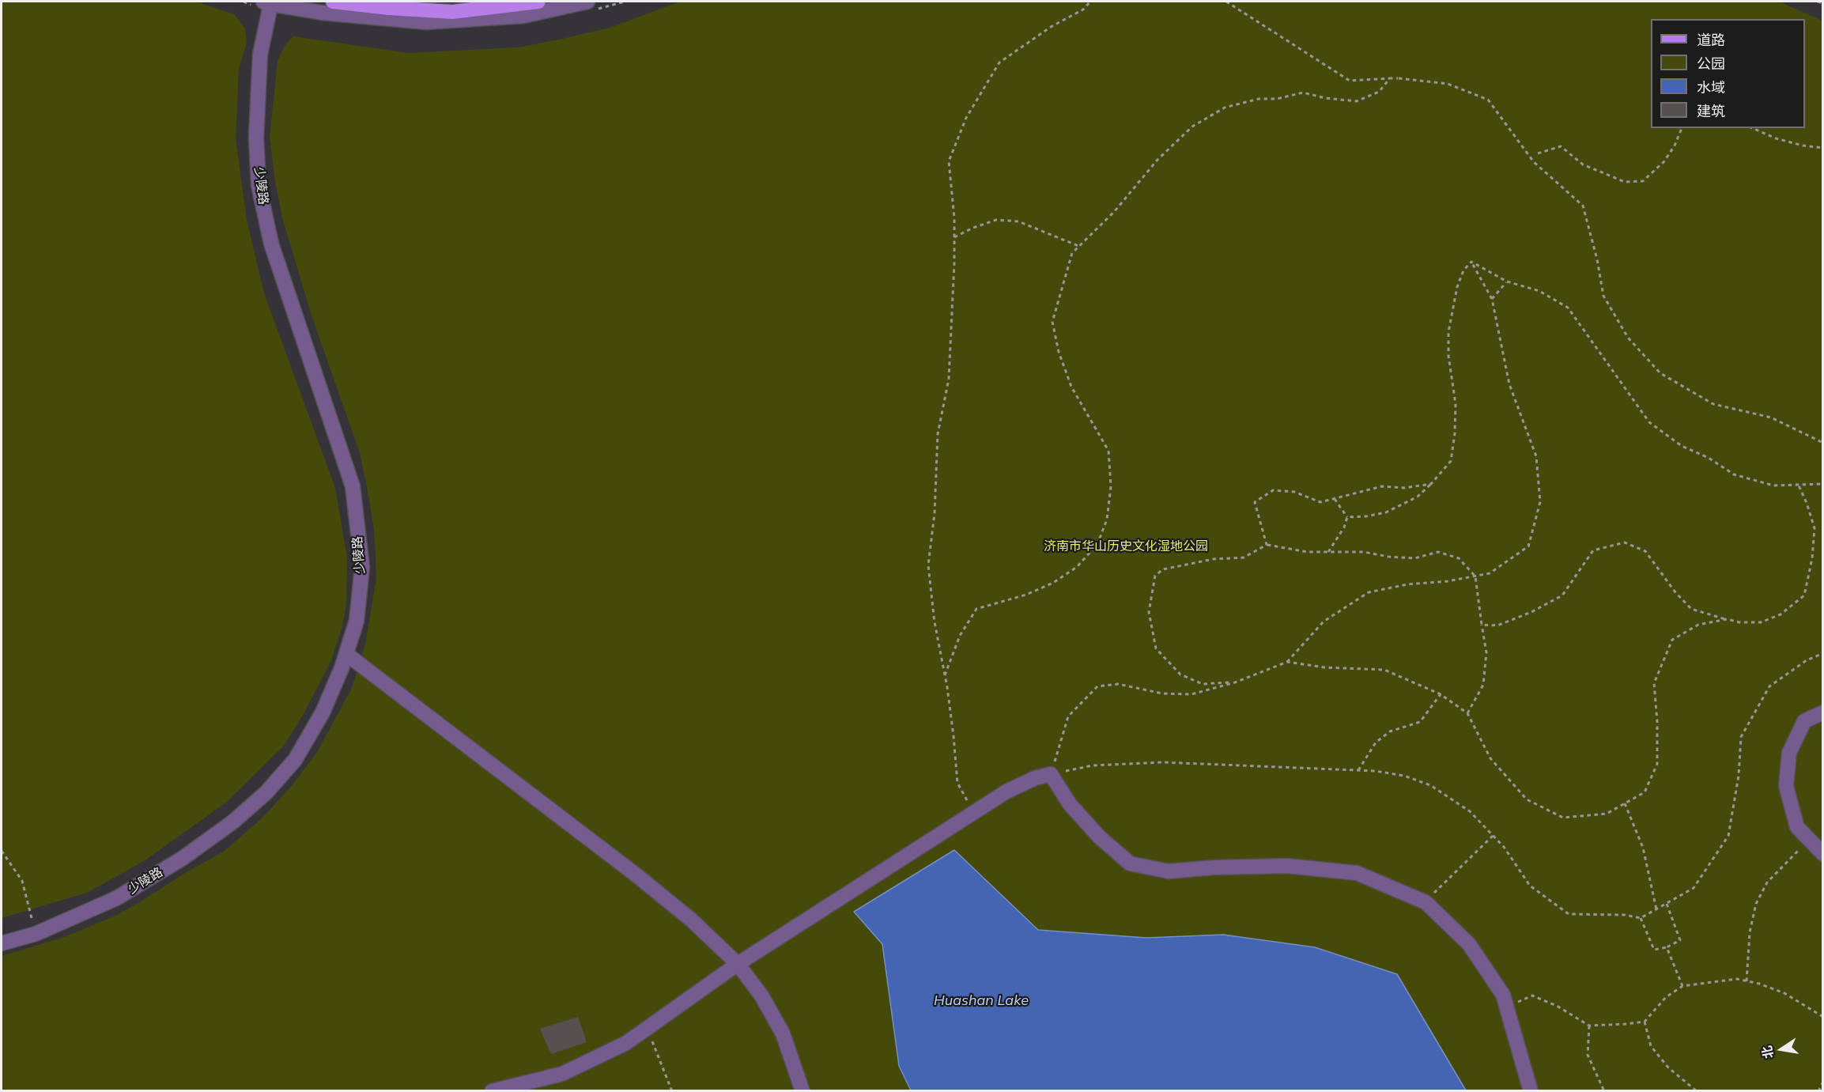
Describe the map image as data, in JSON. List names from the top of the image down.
{
  "streets": {
    "street": ["少陵路"]
  },
  "water": ["Huashan Lake"],
  "parks": ["济南市华山历史文化湿地公园"],
  "legend": [
    "道路",
    "公园",
    "水域",
    "建筑"
  ],
  "north": "left"
}
